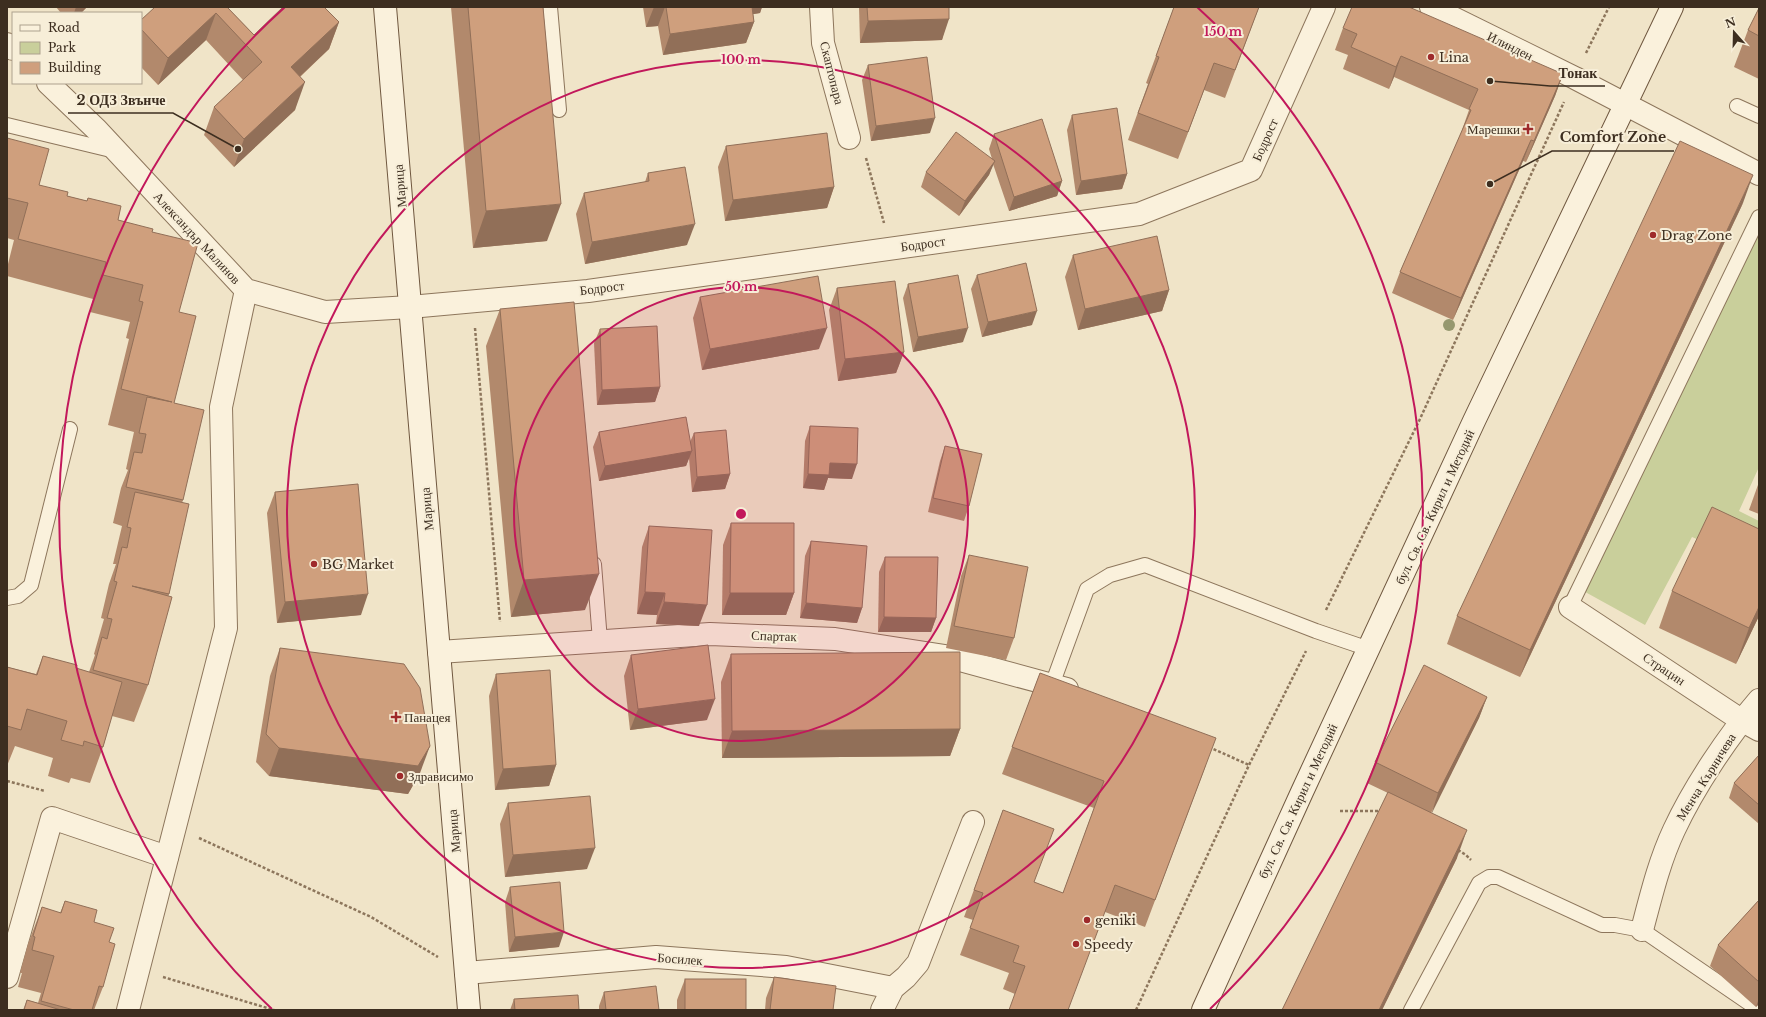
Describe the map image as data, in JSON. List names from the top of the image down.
{
  "streets": {
    "street": [
      "Илинден",
      "Скаптопара",
      "Бодрост",
      "Марица",
      "Александър Малинов",
      "бул. Св. Св. Кирил и Методий",
      "Спартак",
      "Страцин",
      "Менча Кърничева",
      "Босилек"
    ]
  },
  "crossings": [
    ["Илинден", "бул. Св. Св. Кирил и Методий"],
    ["Бодрост", "Марица"],
    ["Бодрост", "Александър Малинов"],
    ["Марица", "Александър Малинов"],
    ["Марица", "Спартак"],
    ["Марица", "Босилек"],
    ["Страцин", "Менча Кърничева"]
  ],
  "places": {
    "other": [
      "Lina",
      "Тонак",
      "2 ОДЗ Звънче",
      "Comfort Zone",
      "Drag Zone",
      "BG Market",
      "Здрависимо",
      "geniki",
      "Speedy"
    ],
    "health": ["Марешки", "Панацея"]
  },
  "legend": ["Road", "Park", "Building"],
  "north": "top",
  "rings": ["150 m", "100 m", "50 m"]
}
